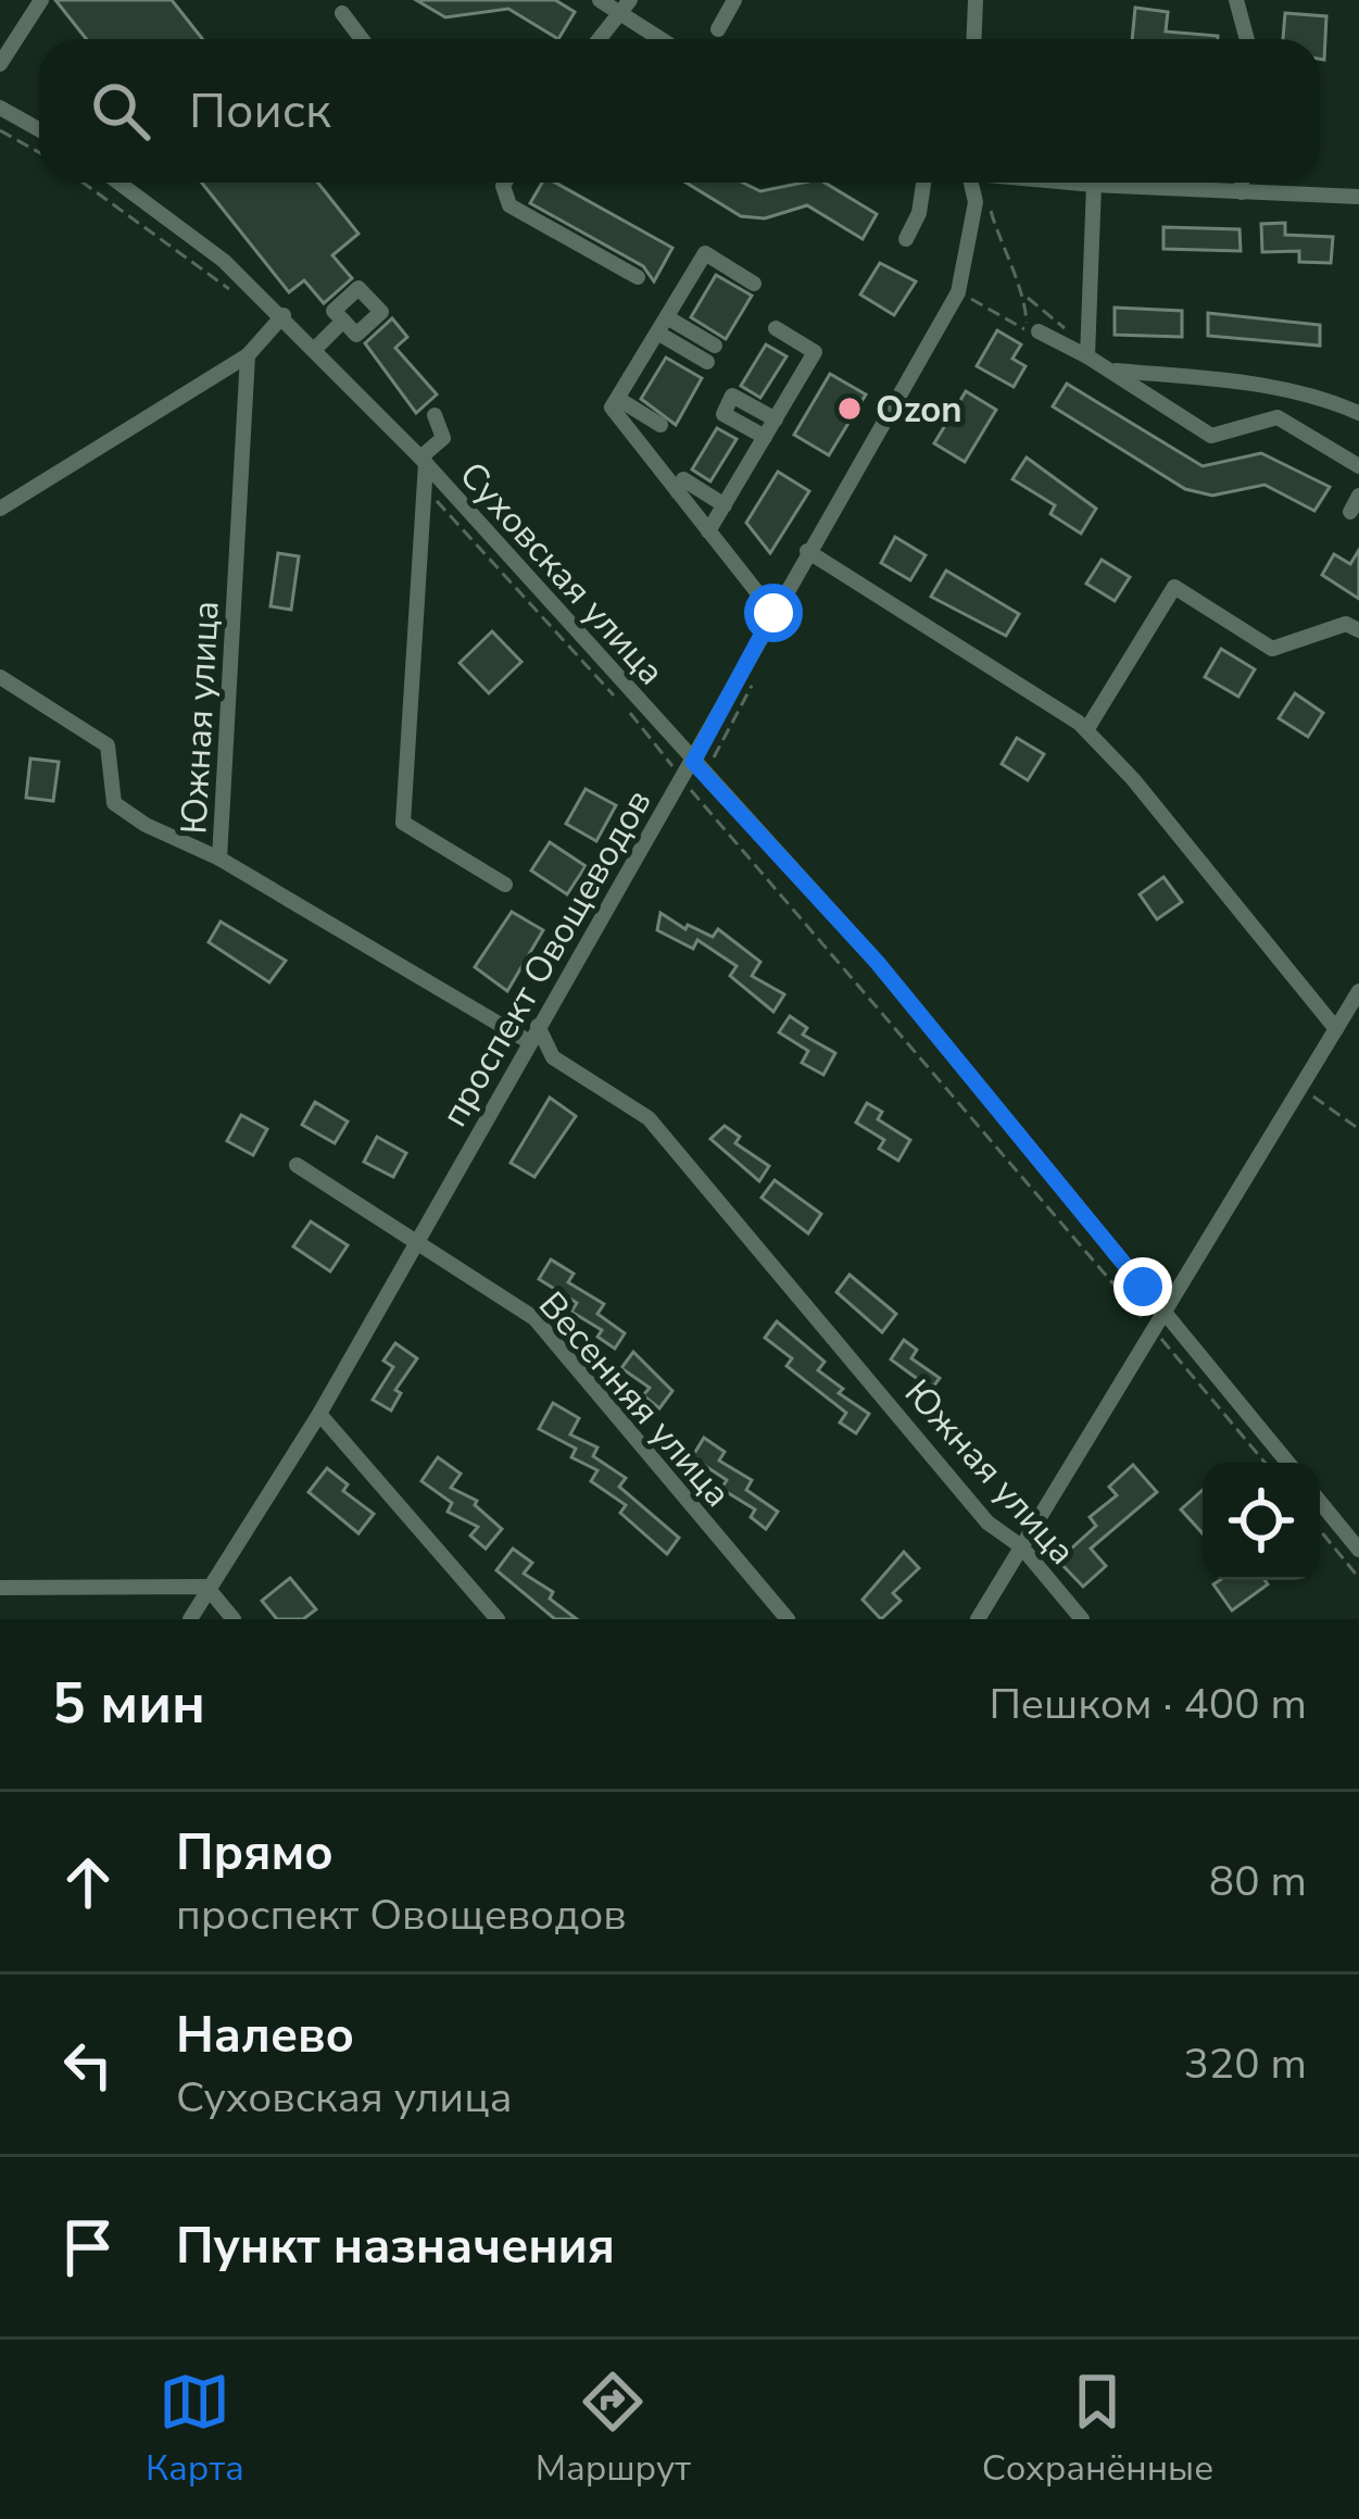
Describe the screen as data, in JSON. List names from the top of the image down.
{
  "streets": {
    "street": [
      "Суховская улица",
      "Южная улица",
      "проспект Овощеводов",
      "Весенняя улица"
    ]
  },
  "crossings": [
    ["Суховская улица", "проспект Овощеводов"],
    ["Южная улица", "проспект Овощеводов"],
    ["проспект Овощеводов", "Весенняя улица"]
  ],
  "places": ["Ozon"],
  "page": {
    "search": "Поиск",
    "heading": ["5 мин", "Пешком · 400 m"],
    "list": [
      ["Прямо", "проспект Овощеводов", "80 m"],
      ["Налево", "Суховская улица", "320 m"],
      "Пункт назначения"
    ],
    "nav": ["Карта", "Маршрут", "Сохранённые"]
  }
}
